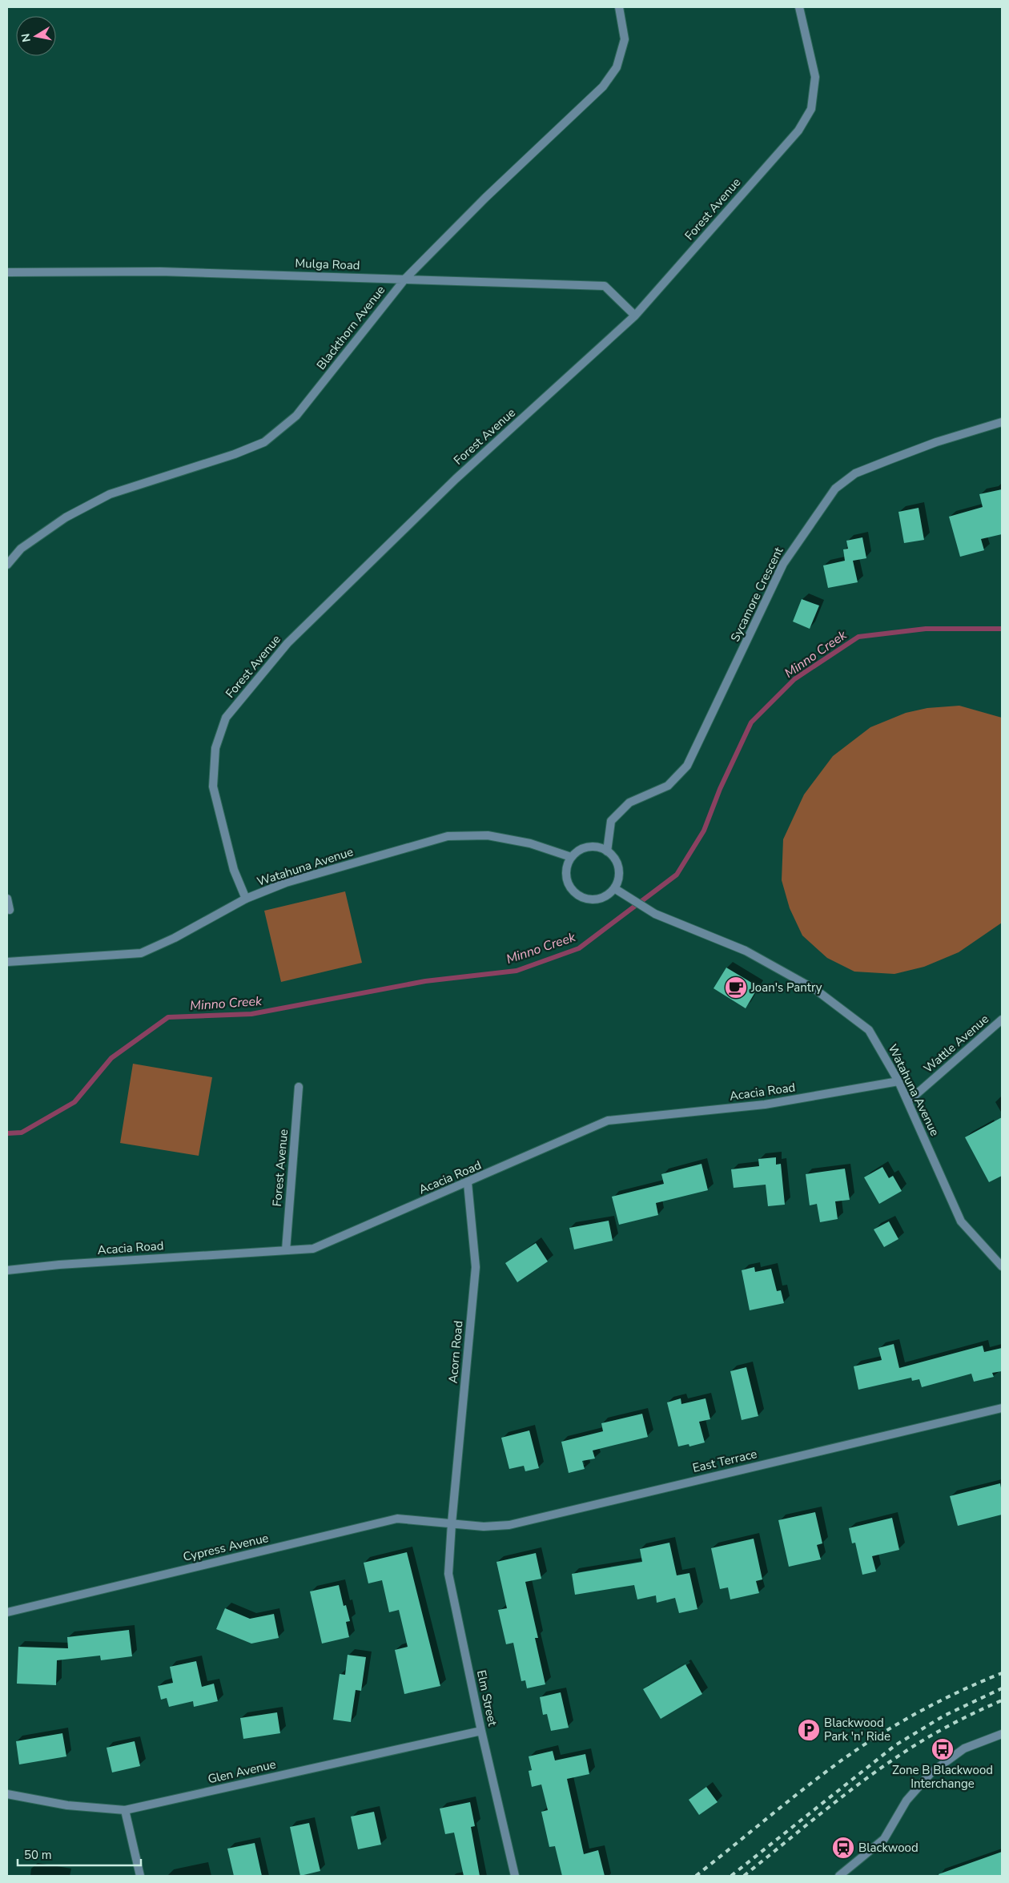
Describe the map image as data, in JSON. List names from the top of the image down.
{
  "streets": {
    "street": [
      "Forest Avenue",
      "Mulga Road",
      "Blackthorn Avenue",
      "Sycamore Crescent",
      "Watahuna Avenue",
      "Wattle Avenue",
      "Acacia Road",
      "Acorn Road",
      "East Terrace",
      "Cypress Avenue",
      "Elm Street",
      "Glen Avenue"
    ]
  },
  "crossings": [
    ["Forest Avenue", "Mulga Road"],
    ["Forest Avenue", "Watahuna Avenue"],
    ["Forest Avenue", "Acacia Road"],
    ["Mulga Road", "Blackthorn Avenue"],
    ["Sycamore Crescent", "Watahuna Avenue"],
    ["Watahuna Avenue", "Wattle Avenue"],
    ["Watahuna Avenue", "Acacia Road"],
    ["Acacia Road", "Acorn Road"],
    ["Acorn Road", "East Terrace"],
    ["Acorn Road", "Cypress Avenue"],
    ["Acorn Road", "Elm Street"],
    ["East Terrace", "Cypress Avenue"],
    ["East Terrace", "Elm Street"],
    ["Cypress Avenue", "Elm Street"],
    ["Elm Street", "Glen Avenue"]
  ],
  "water": ["Minno Creek"],
  "places": {
    "cafe": ["Joan's Pantry"],
    "parking": ["Blackwood Park 'n' Ride"],
    "bus stop": ["Zone B Blackwood Interchange"],
    "station": ["Blackwood"]
  },
  "scale_bar": "50 m",
  "north": "left"
}
